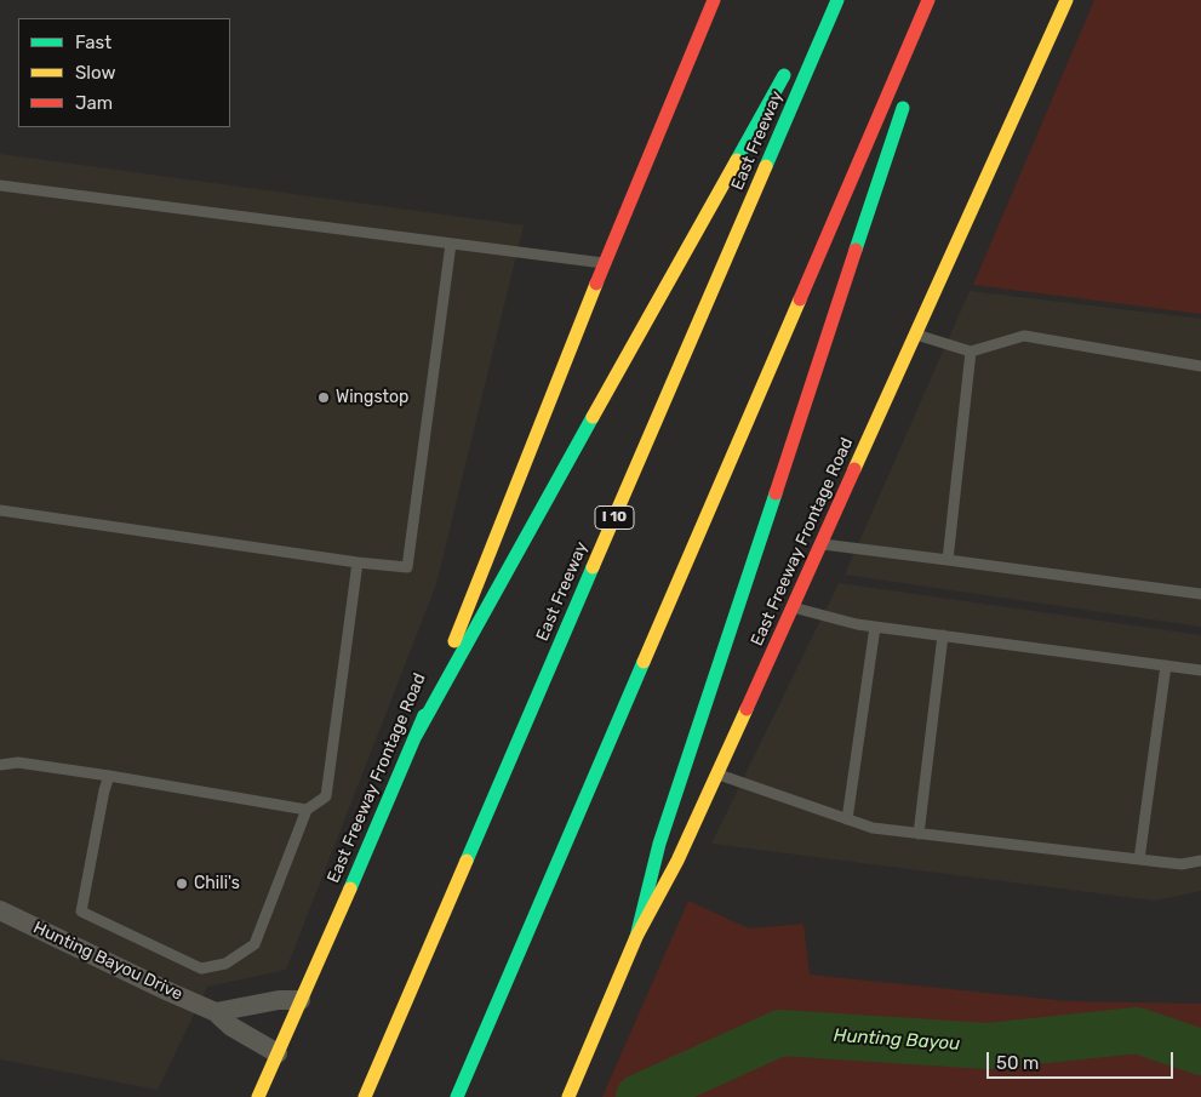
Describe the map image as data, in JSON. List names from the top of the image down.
{
  "streets": {
    "main road": ["East Freeway", "I 10", "East Freeway Frontage Road"],
    "street": ["Hunting Bayou Drive"]
  },
  "crossings": [
    ["East Freeway Frontage Road", "Hunting Bayou Drive"]
  ],
  "water": ["Hunting Bayou"],
  "places": ["Wingstop", "Chili's"],
  "legend": ["Fast", "Slow", "Jam"],
  "scale_bar": "50 m"
}
